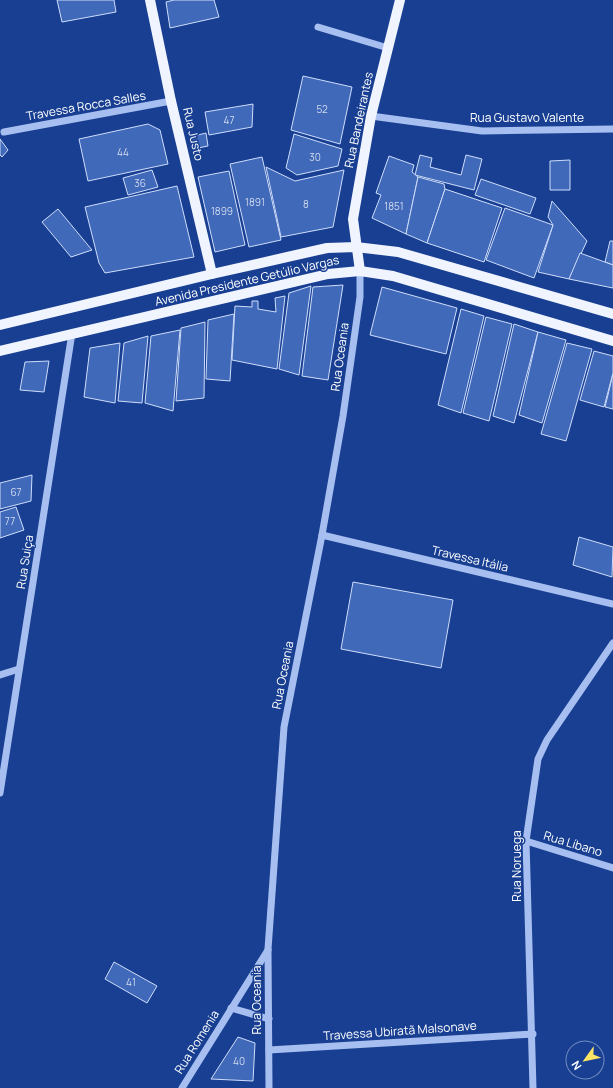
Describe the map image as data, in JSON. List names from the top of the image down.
{
  "streets": {
    "main road": ["Rua Bandeirantes", "Rua Justo", "Avenida Presidente Getúlio Vargas"],
    "street": [
      "Travessa Rocca Salles",
      "Rua Gustavo Valente",
      "Rua Oceania",
      "Travessa Itália",
      "Rua Suiça",
      "Rua Líbano",
      "Rua Noruega",
      "Travessa Ubiratã Malsonave",
      "Rua Romenia"
    ]
  },
  "crossings": [
    ["Travessa Rocca Salles", "Rua Justo"],
    ["Rua Gustavo Valente", "Rua Bandeirantes"],
    ["Rua Bandeirantes", "Avenida Presidente Getúlio Vargas"],
    ["Rua Bandeirantes", "Rua Oceania"],
    ["Rua Justo", "Avenida Presidente Getúlio Vargas"],
    ["Avenida Presidente Getúlio Vargas", "Rua Oceania"],
    ["Avenida Presidente Getúlio Vargas", "Rua Suiça"],
    ["Rua Oceania", "Travessa Itália"],
    ["Rua Oceania", "Travessa Ubiratã Malsonave"],
    ["Rua Oceania", "Rua Romenia"],
    ["Rua Líbano", "Rua Noruega"],
    ["Rua Noruega", "Travessa Ubiratã Malsonave"]
  ],
  "house_numbers": [
    "52",
    "47",
    "44",
    "30",
    "36",
    "1891",
    "8",
    "1851",
    "1899",
    "67",
    "77",
    "41",
    "40"
  ],
  "north": "bottom left"
}
